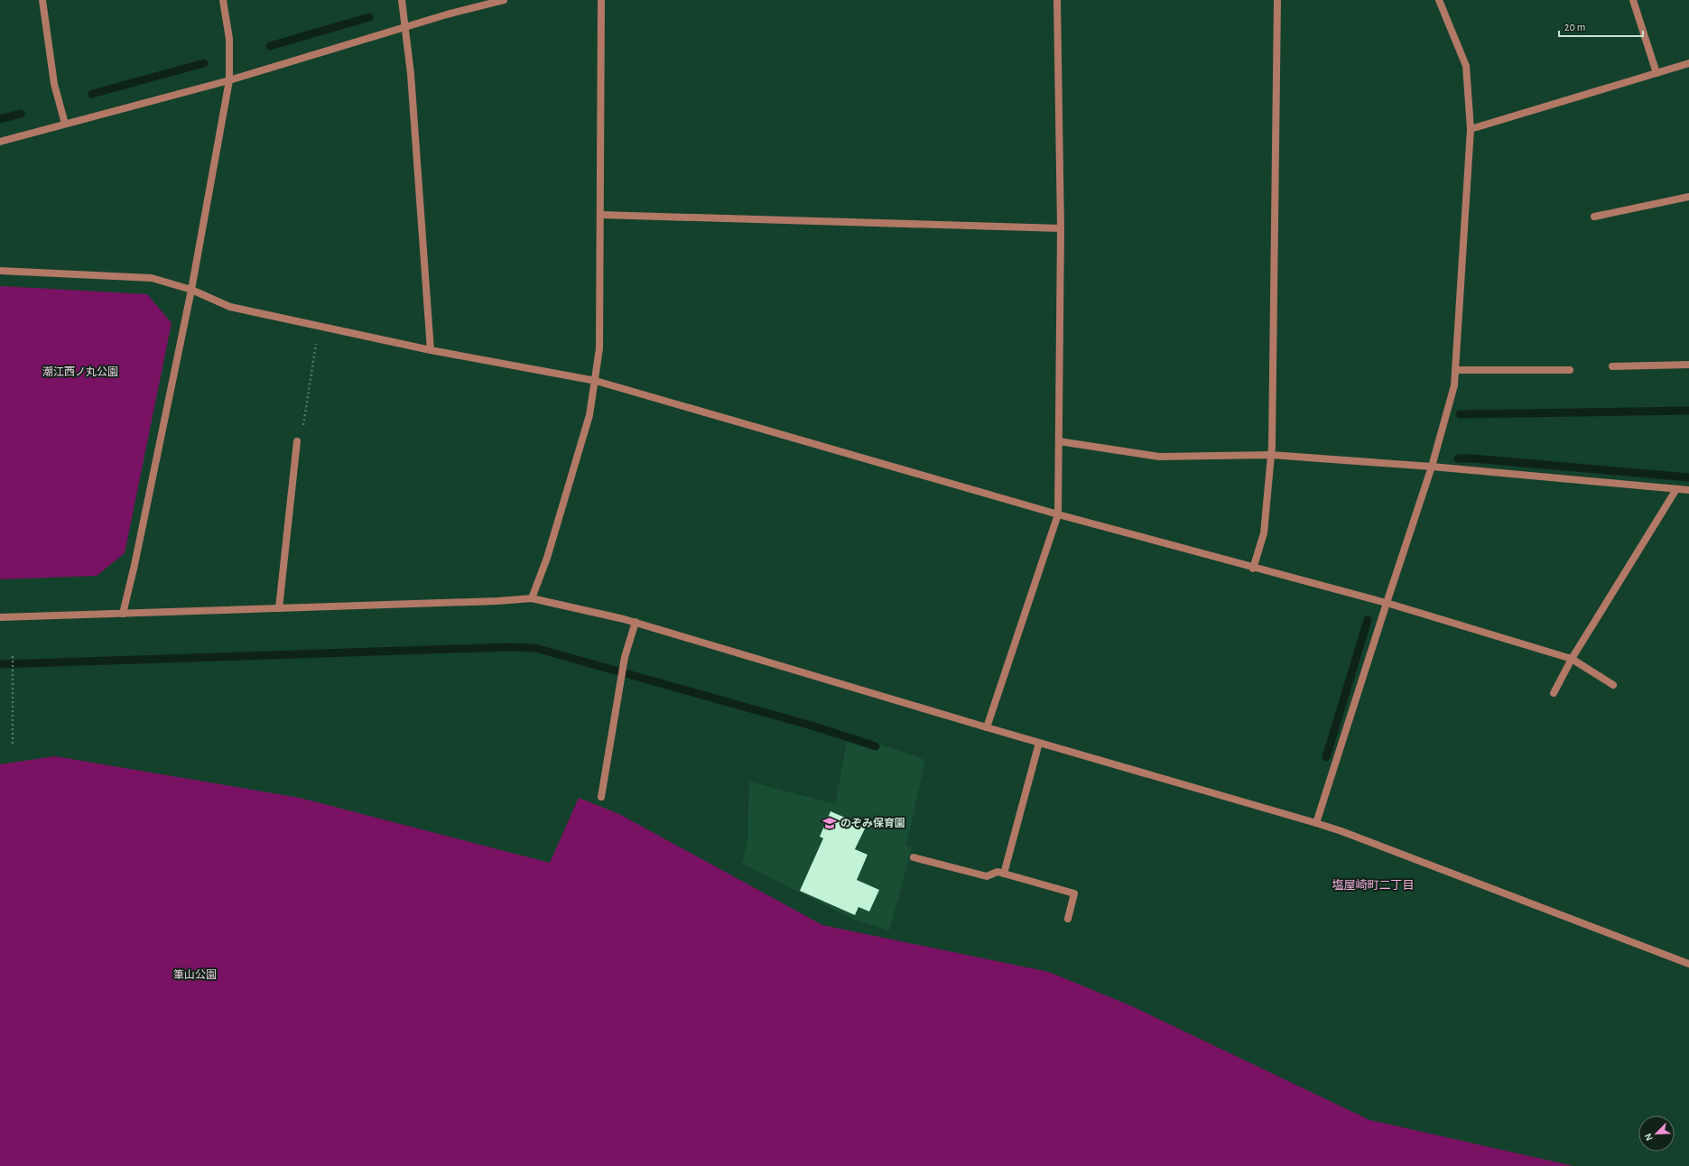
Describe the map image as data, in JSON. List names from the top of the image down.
{
  "districts": ["塩屋崎町二丁目"],
  "parks": ["潮江西ノ丸公園", "筆山公園"],
  "places": {
    "school or university": ["のぞみ保育園"]
  },
  "scale_bar": "20 m",
  "north": "bottom left"
}
